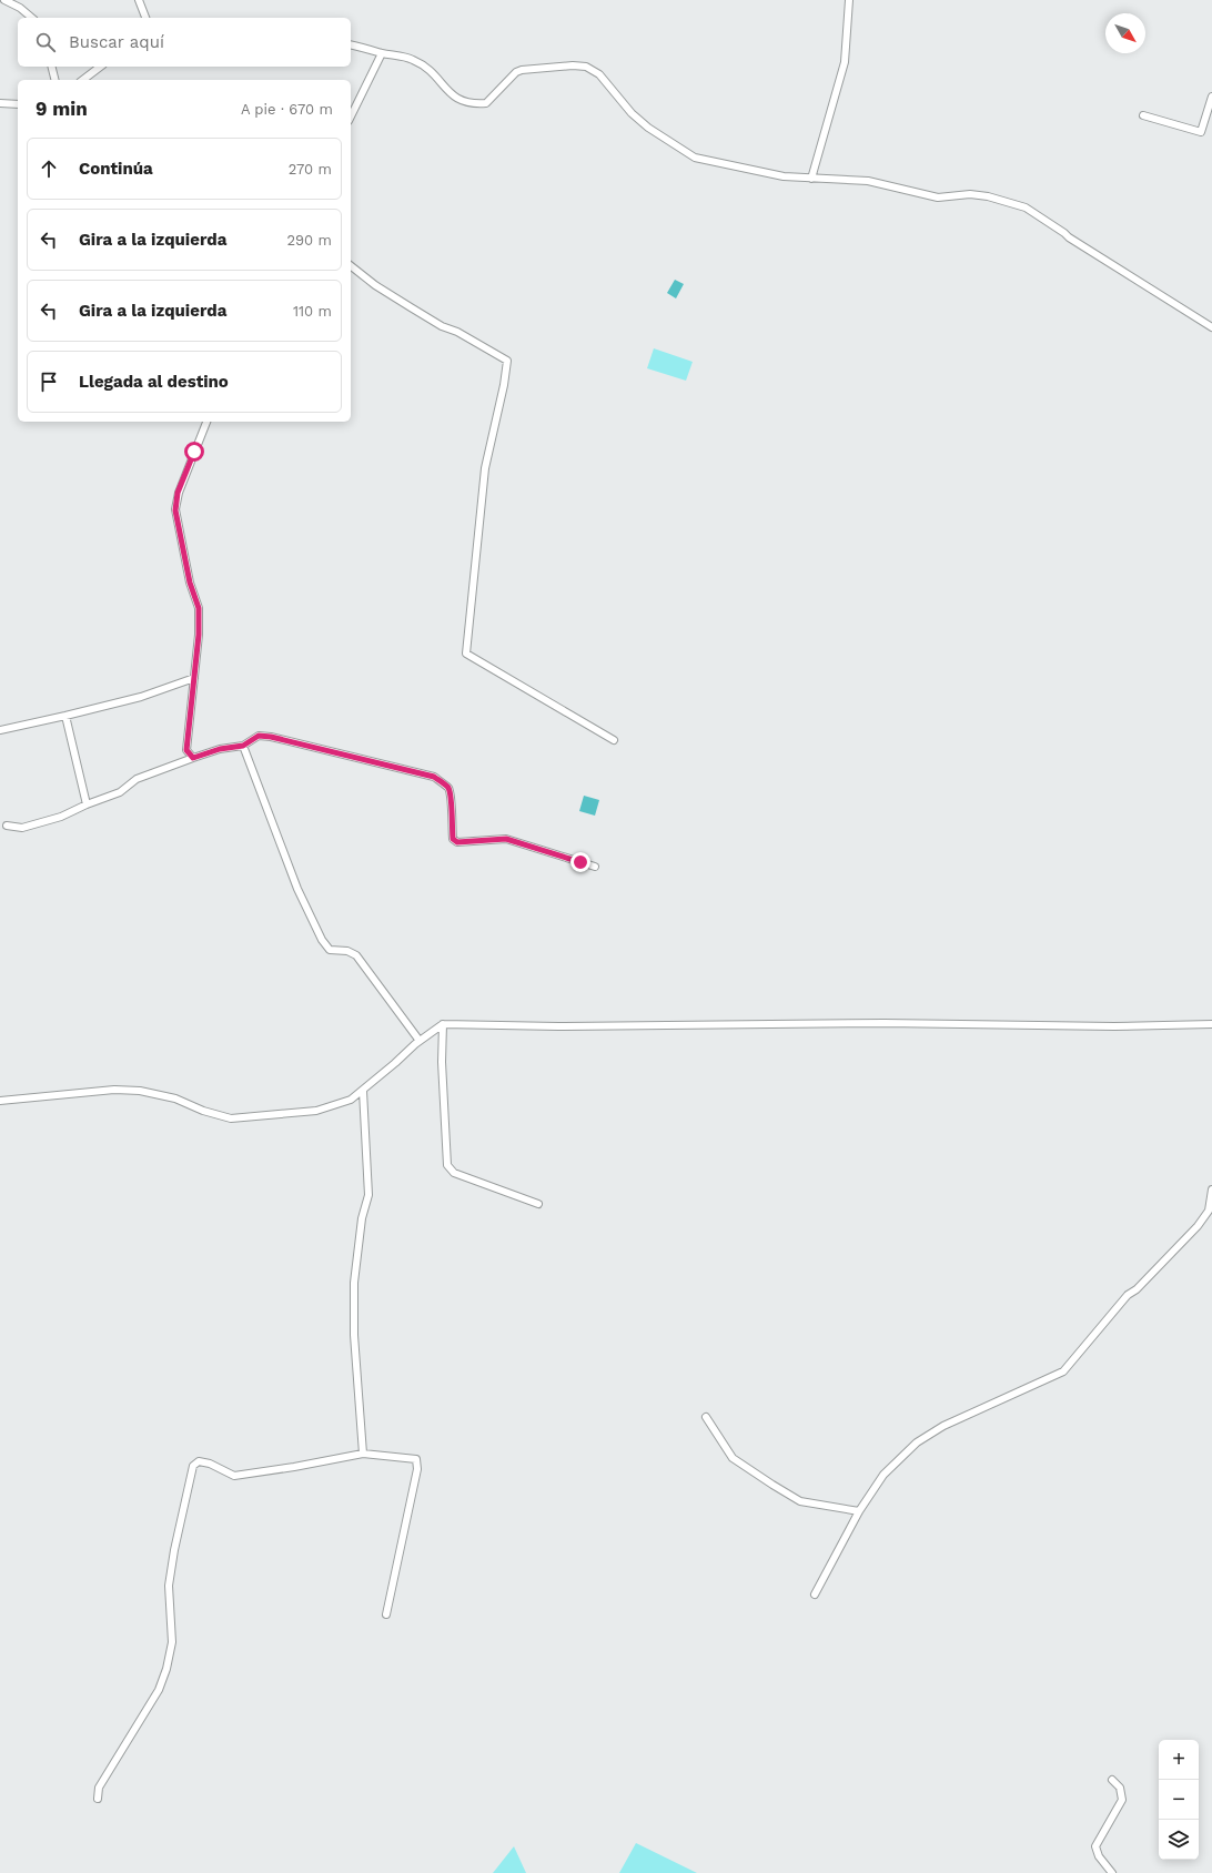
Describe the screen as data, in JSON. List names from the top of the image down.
{
  "north": "bottom right",
  "page": {
    "search": "Buscar aquí",
    "heading": ["9 min", "A pie · 670 m"],
    "list": [
      ["Continúa", "270 m"],
      ["Gira a la izquierda", "290 m"],
      ["Gira a la izquierda", "110 m"],
      "Llegada al destino"
    ],
    "map_buttons": ["+", "−"]
  }
}
